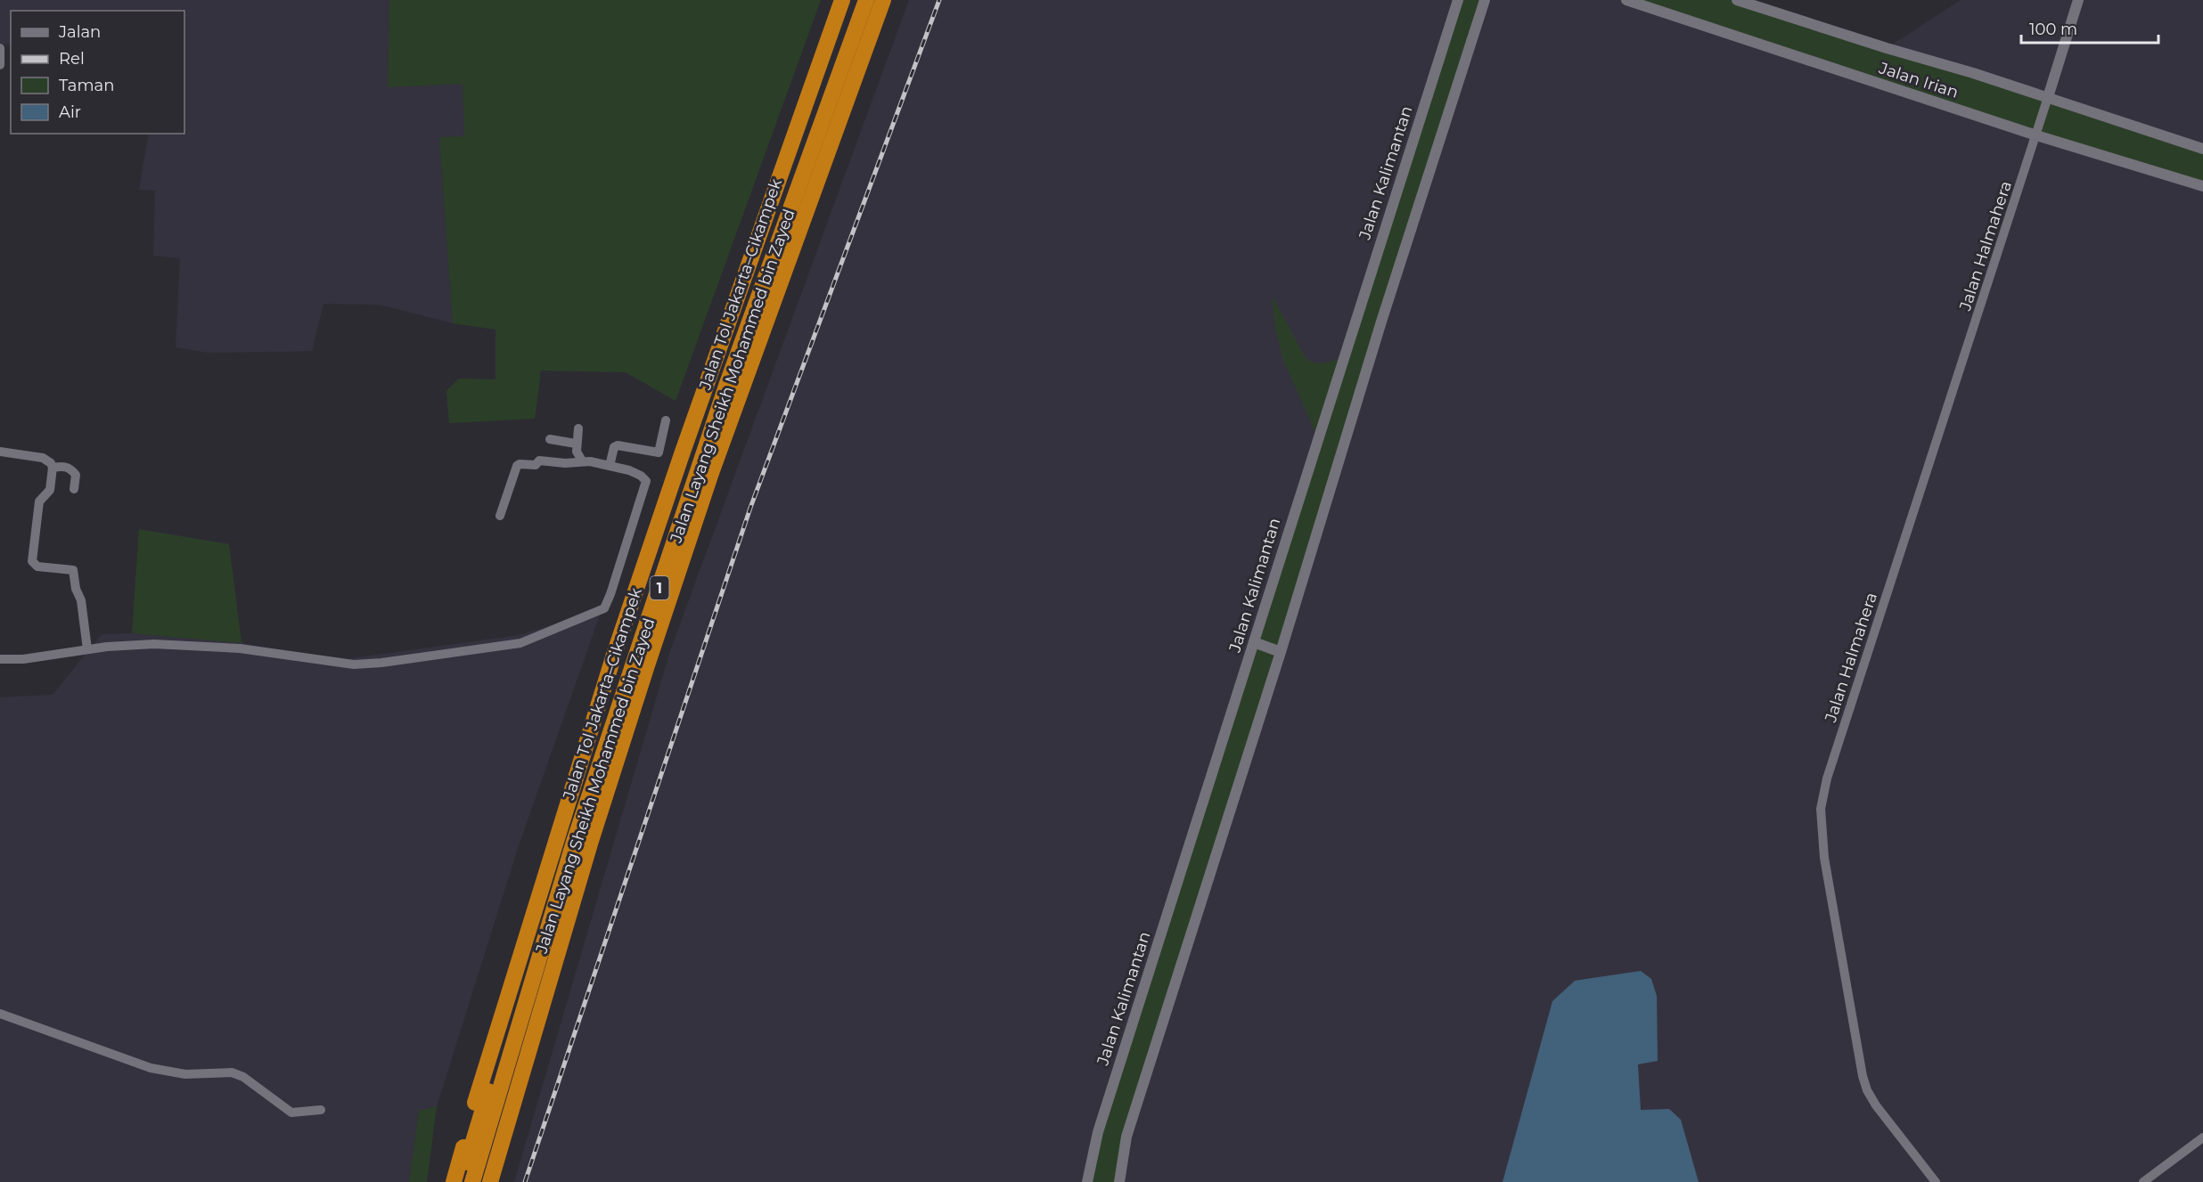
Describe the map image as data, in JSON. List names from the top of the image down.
{
  "streets": {
    "highway": ["Jalan Tol Jakarta–Cikampek", "Jalan Layang Sheikh Mohammed bin Zayed", "1"],
    "street": ["Jalan Irian", "Jalan Kalimantan", "Jalan Halmahera"]
  },
  "crossings": [
    ["Jalan Irian", "Jalan Halmahera"],
    ["Jalan Tol Jakarta–Cikampek", "Jalan Layang Sheikh Mohammed bin Zayed"]
  ],
  "legend": [
    "Jalan",
    "Rel",
    "Taman",
    "Air"
  ],
  "scale_bar": "100 m"
}
